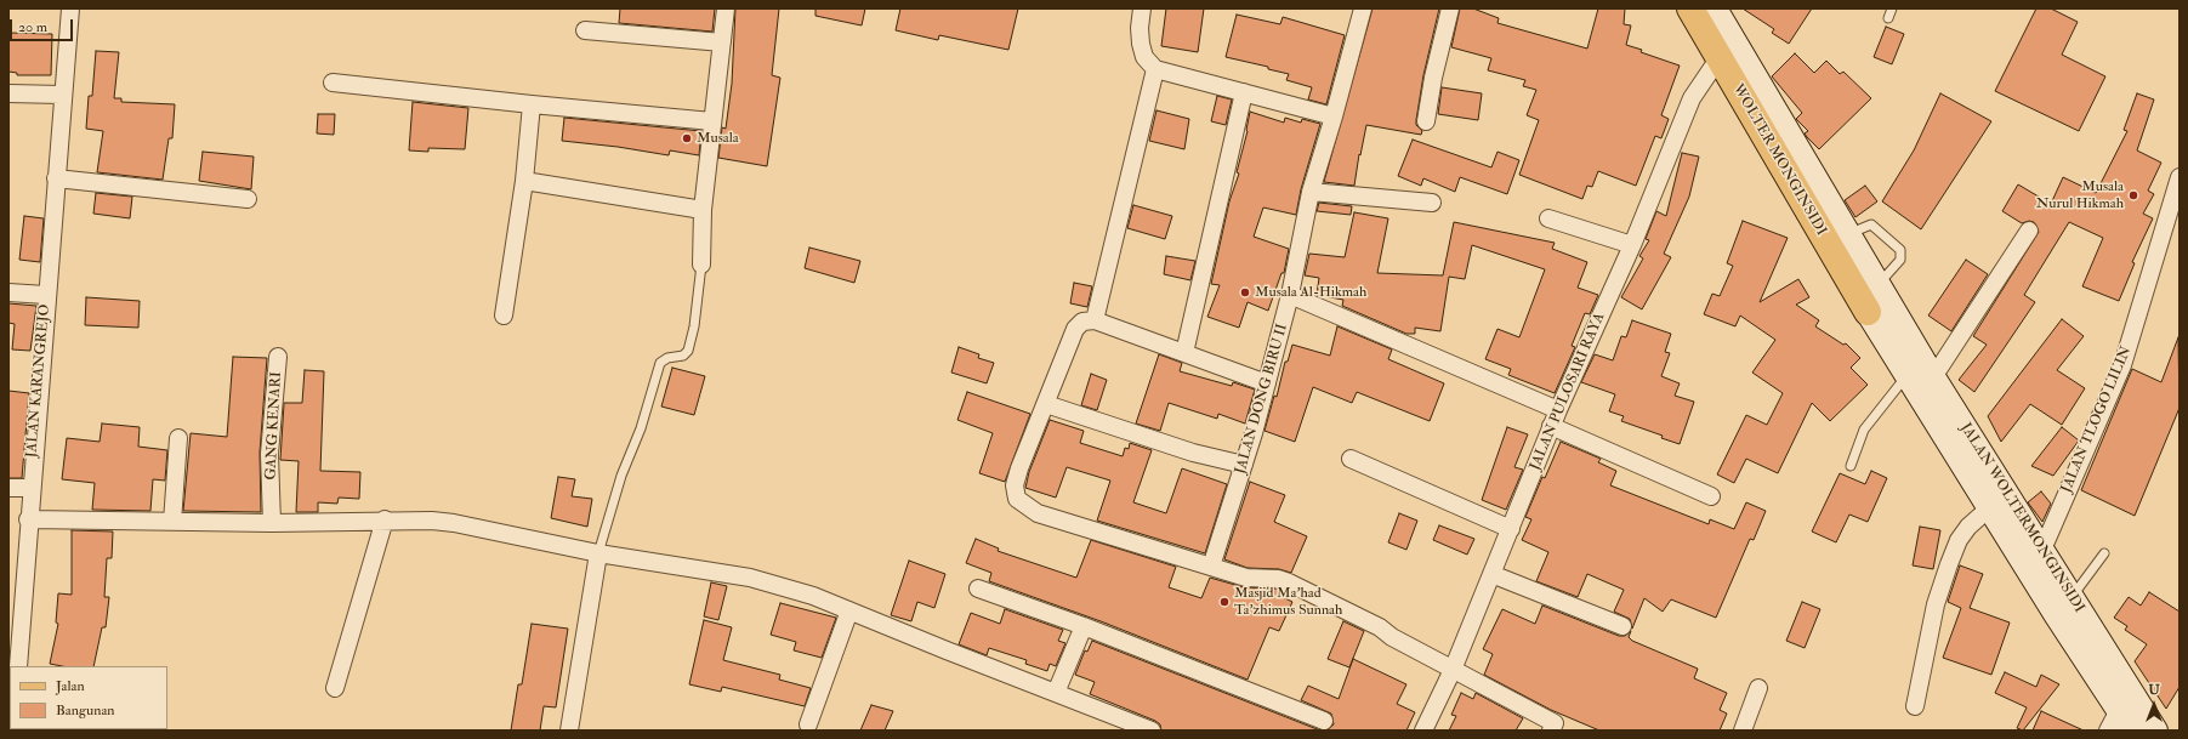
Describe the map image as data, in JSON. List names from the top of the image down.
{
  "streets": {
    "main road": ["WOLTER MONGINSIDI", "JALAN WOLTERMONGINSIDI"],
    "street": [
      "JALAN KARANGREJO",
      "JALAN PULOSARI RAYA",
      "JALAN DONG BIRU II",
      "JALAN TLOGO LILIN",
      "GANG KENARI"
    ]
  },
  "crossings": [
    ["WOLTER MONGINSIDI", "JALAN PULOSARI RAYA"],
    ["WOLTER MONGINSIDI", "JALAN WOLTERMONGINSIDI"],
    ["JALAN TLOGO LILIN", "JALAN WOLTERMONGINSIDI"]
  ],
  "places": [
    "Musala",
    "Musala Nurul Hikmah",
    "Musala Al-Hikmah",
    "Masjid Ma'had Ta'zhimus Sunnah"
  ],
  "legend": ["Jalan", "Bangunan"],
  "scale_bar": "20 m",
  "north": "top"
}
